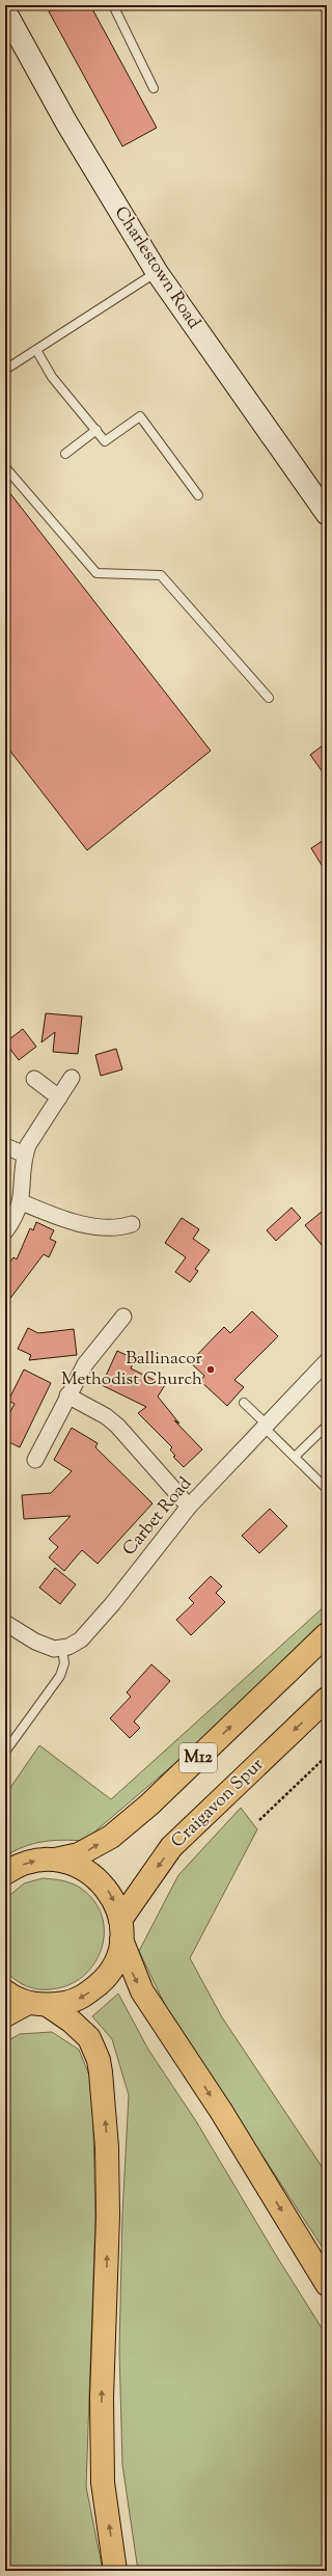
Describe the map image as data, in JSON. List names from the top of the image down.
{
  "streets": {
    "highway": ["M12", "Craigavon Spur"],
    "main road": ["Charlestown Road"],
    "street": ["Carbet Road"]
  },
  "crossings": [
    ["M12", "Craigavon Spur"]
  ],
  "places": ["Ballinacor Methodist Church"]
}
